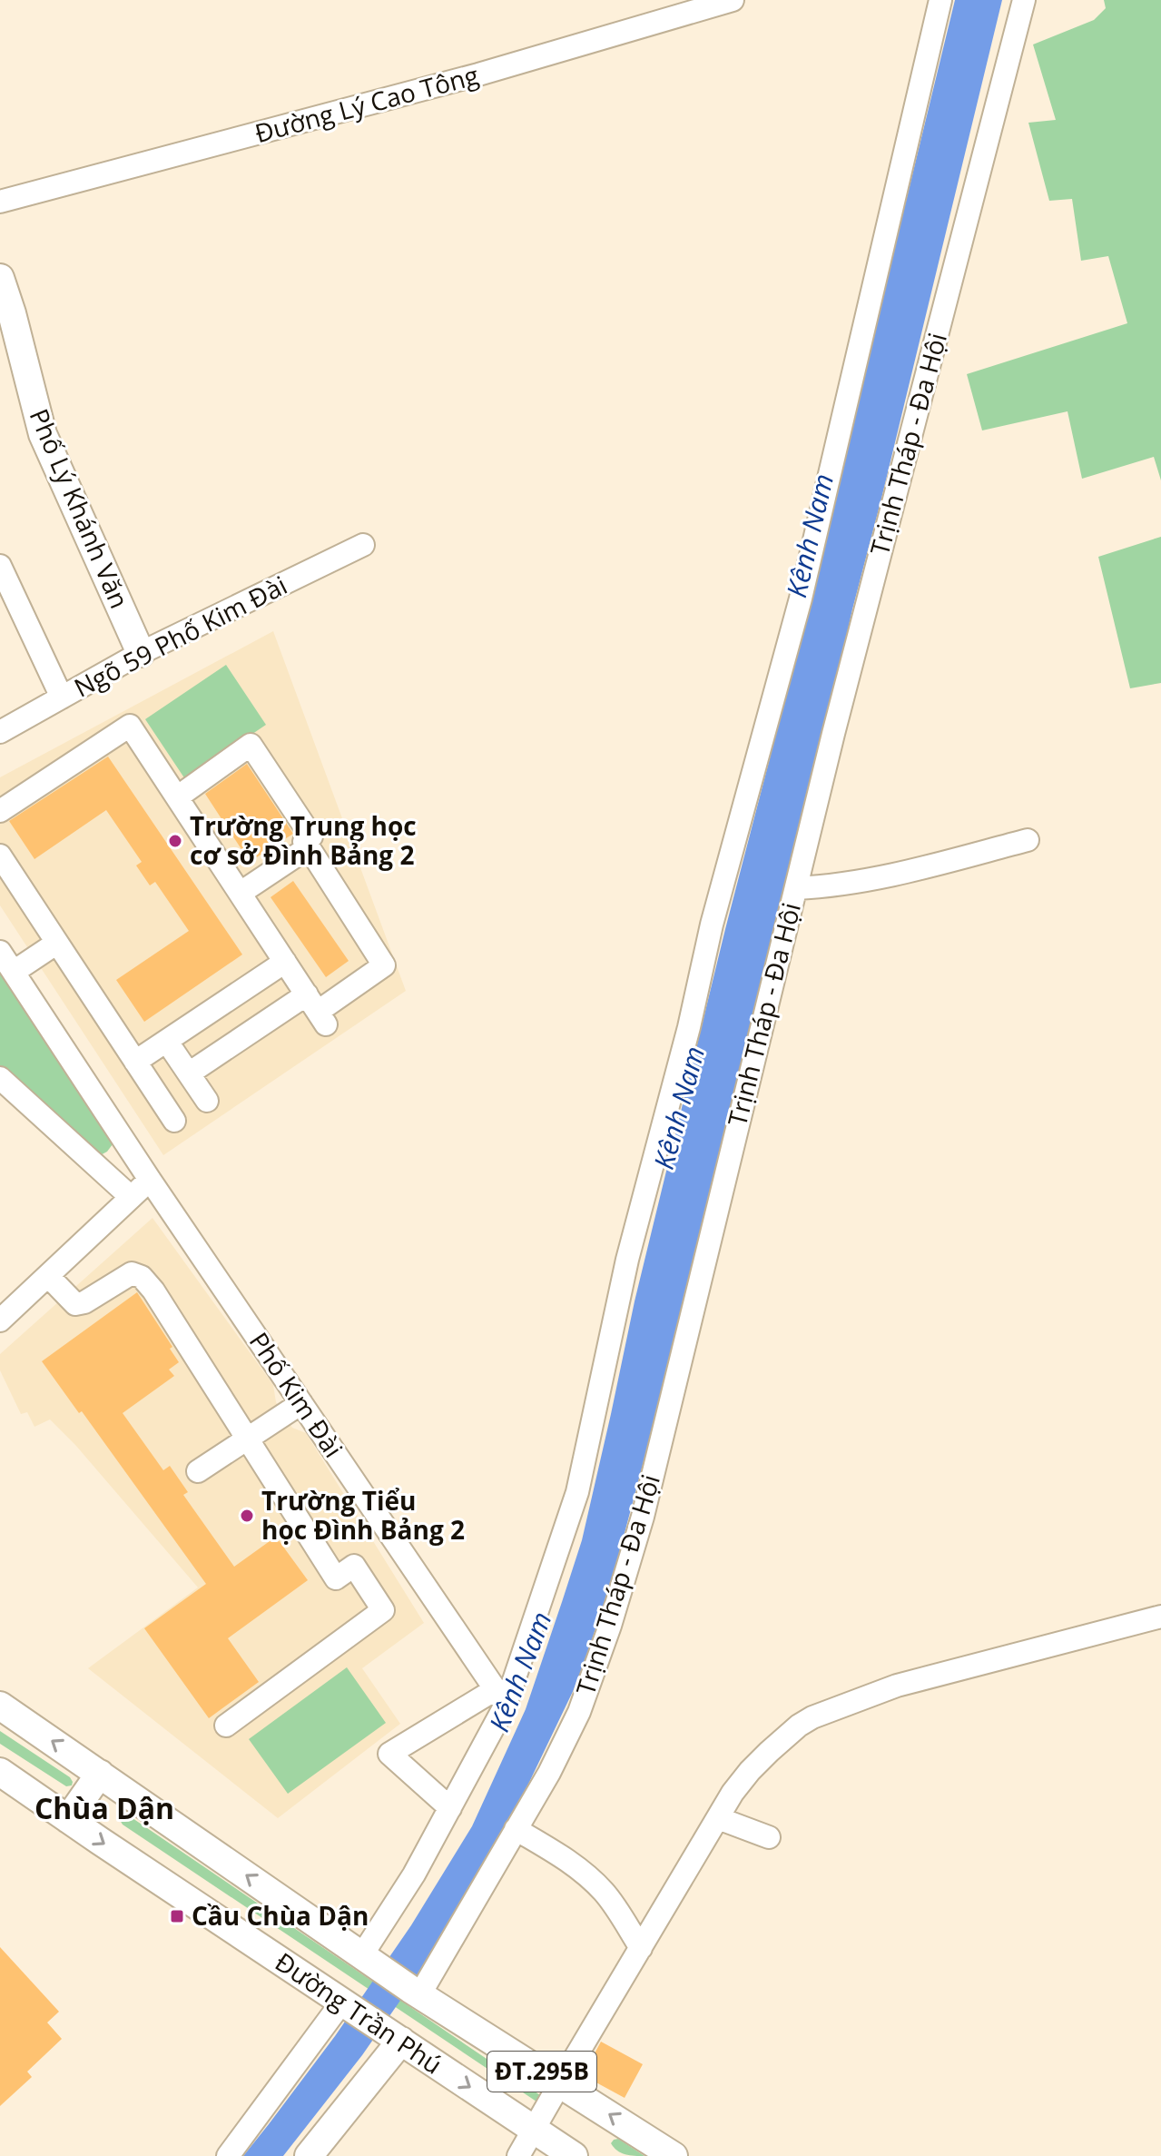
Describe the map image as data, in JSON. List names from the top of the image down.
{
  "streets": {
    "main road": ["Phố Lý Khánh Văn", "Đường Trần Phú", "ĐT.295B"],
    "street": [
      "Đường Lý Cao Tông",
      "Trịnh Tháp - Đa Hội",
      "Ngõ 59 Phố Kim Đài",
      "Phố Kim Đài"
    ]
  },
  "crossings": [
    ["Trịnh Tháp - Đa Hội", "Đường Trần Phú"],
    ["Phố Lý Khánh Văn", "Ngõ 59 Phố Kim Đài"]
  ],
  "districts": ["Chùa Dận"],
  "water": ["Kênh Nam"],
  "places": {
    "other": ["Trường Trung học cơ sở Đình Bảng 2", "Trường Tiểu học Đình Bảng 2"],
    "transit": ["Cầu Chùa Dận"]
  }
}
